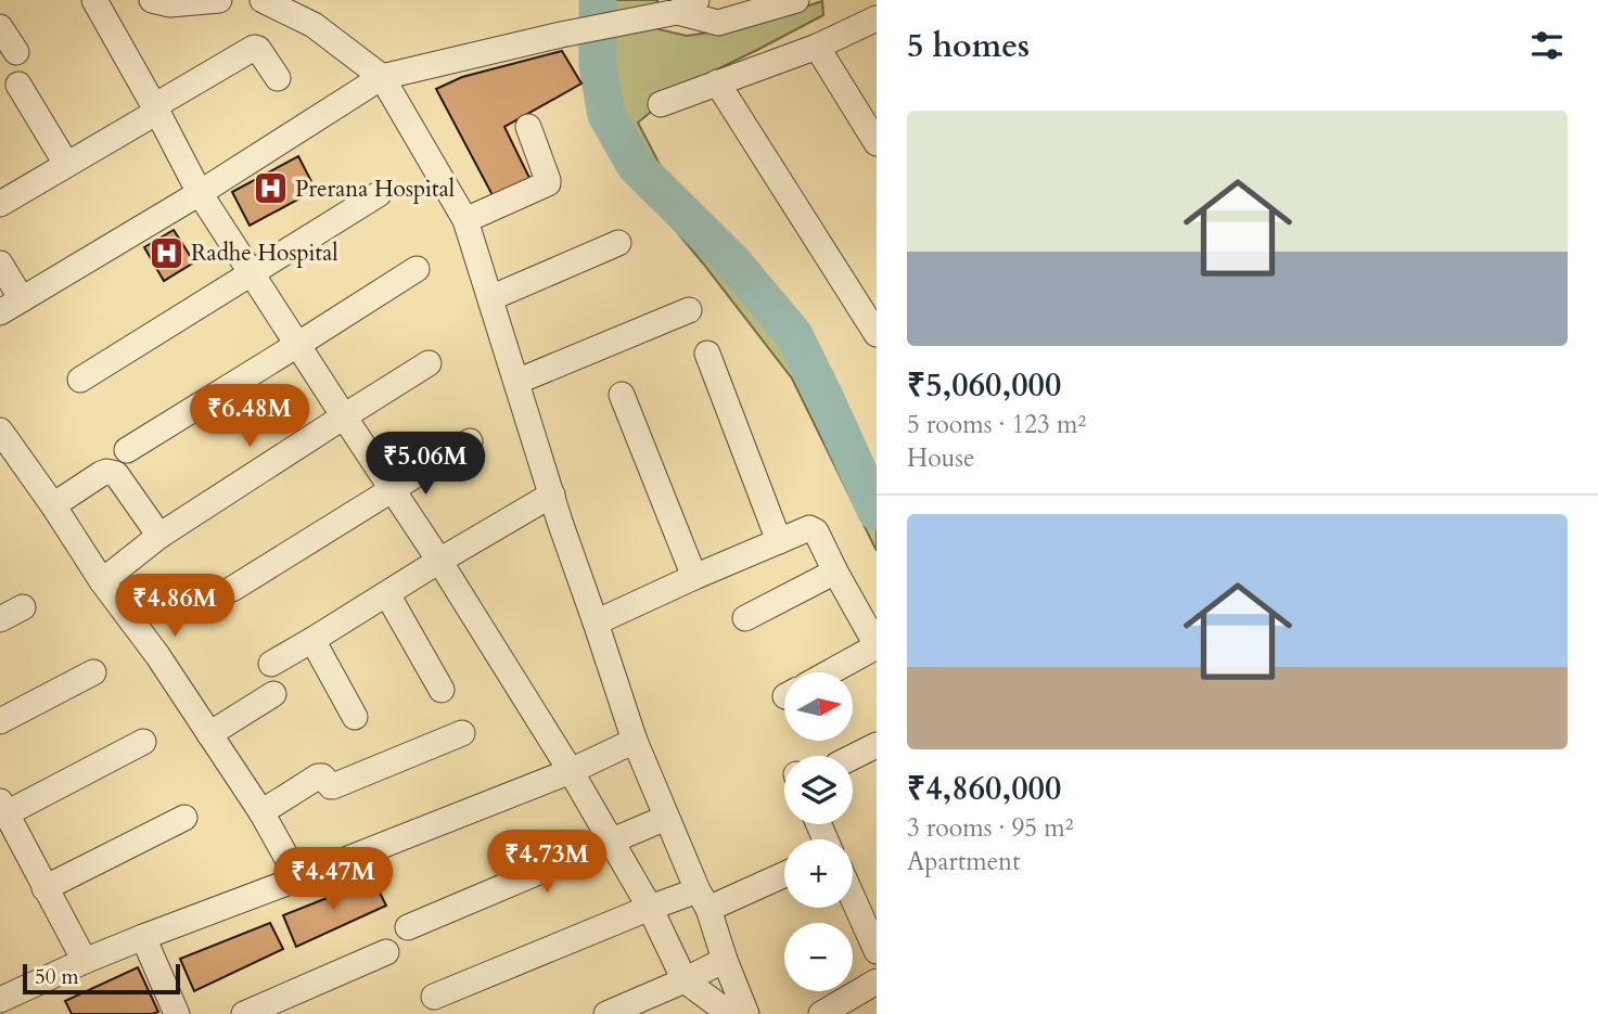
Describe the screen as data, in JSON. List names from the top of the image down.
{
  "places": {
    "hospital": ["Prerana Hospital", "Radhe Hospital"]
  },
  "scale_bar": "50 m",
  "north": "right",
  "page": {
    "heading": "5 homes",
    "list": [
      {
        "name": "₹5,060,000",
        "note": "5 rooms · 123 m² · House"
      },
      {
        "name": "₹4,860,000",
        "note": "3 rooms · 95 m² · Apartment"
      }
    ],
    "price": [
      "₹6.48M",
      "₹5.06M",
      "₹4.86M",
      "₹4.73M",
      "₹4.47M"
    ],
    "map_buttons": ["+", "−"],
    "scale": "50 m"
  }
}
